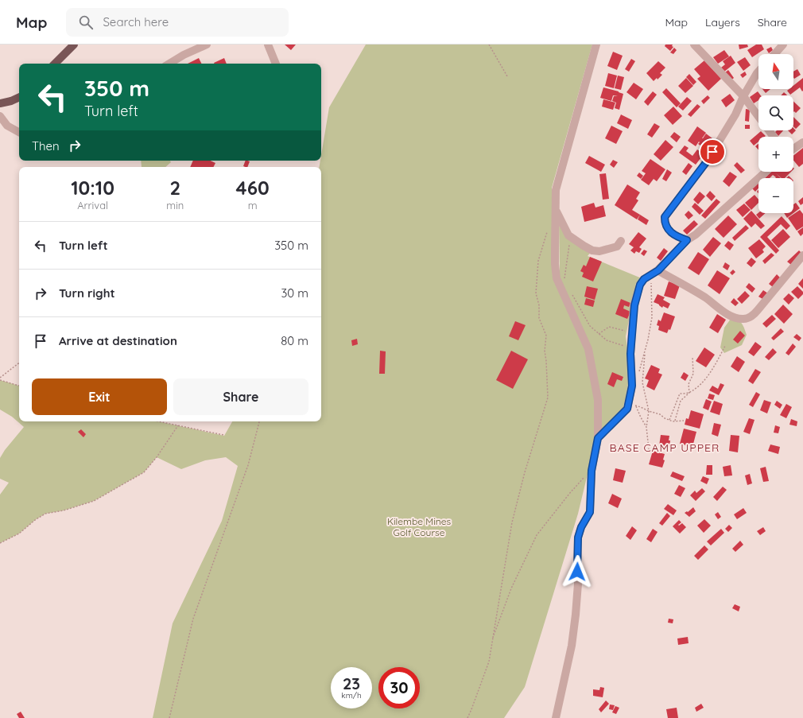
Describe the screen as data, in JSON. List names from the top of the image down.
{
  "districts": ["BASE CAMP UPPER"],
  "parks": ["Kilembe Mines Golf Course"],
  "north": "top",
  "page": {
    "header": "Map",
    "search": "Search here",
    "nav": ["Map", "Layers", "Share"],
    "map_buttons": ["+", "−"],
    "turn": ["350 m", "Turn left"],
    "then": "Then",
    "eta": [
      "10:10",
      "Arrival",
      "2",
      "min",
      "460",
      "m"
    ],
    "list": [
      {
        "name": "Turn left",
        "value": "350 m"
      },
      {
        "name": "Turn right",
        "value": "30 m"
      },
      {
        "name": "Arrive at destination",
        "value": "80 m"
      }
    ],
    "buttons": ["Exit", "Share"],
    "speed": "23 km/h",
    "limit": "30"
  }
}
